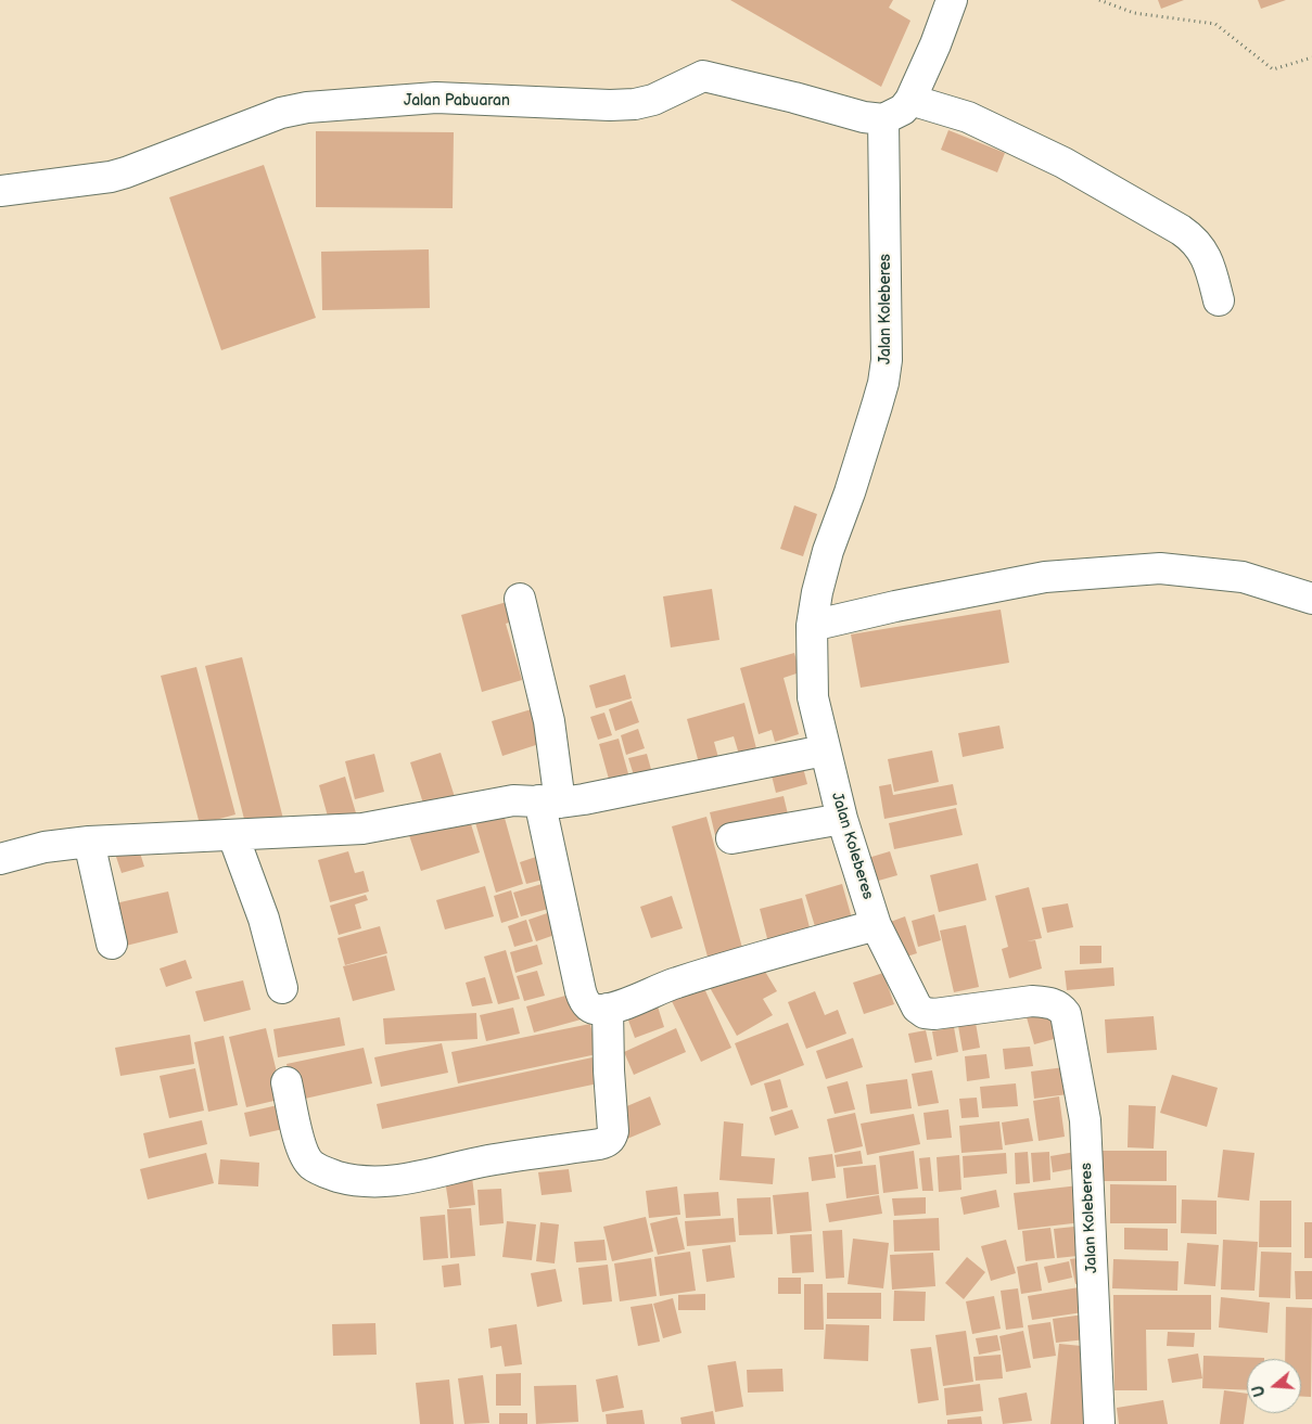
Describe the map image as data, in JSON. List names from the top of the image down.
{
  "streets": {
    "street": ["Jalan Pabuaran", "Jalan Koleberes"]
  },
  "crossings": [
    ["Jalan Pabuaran", "Jalan Koleberes"]
  ],
  "north": "left"
}
